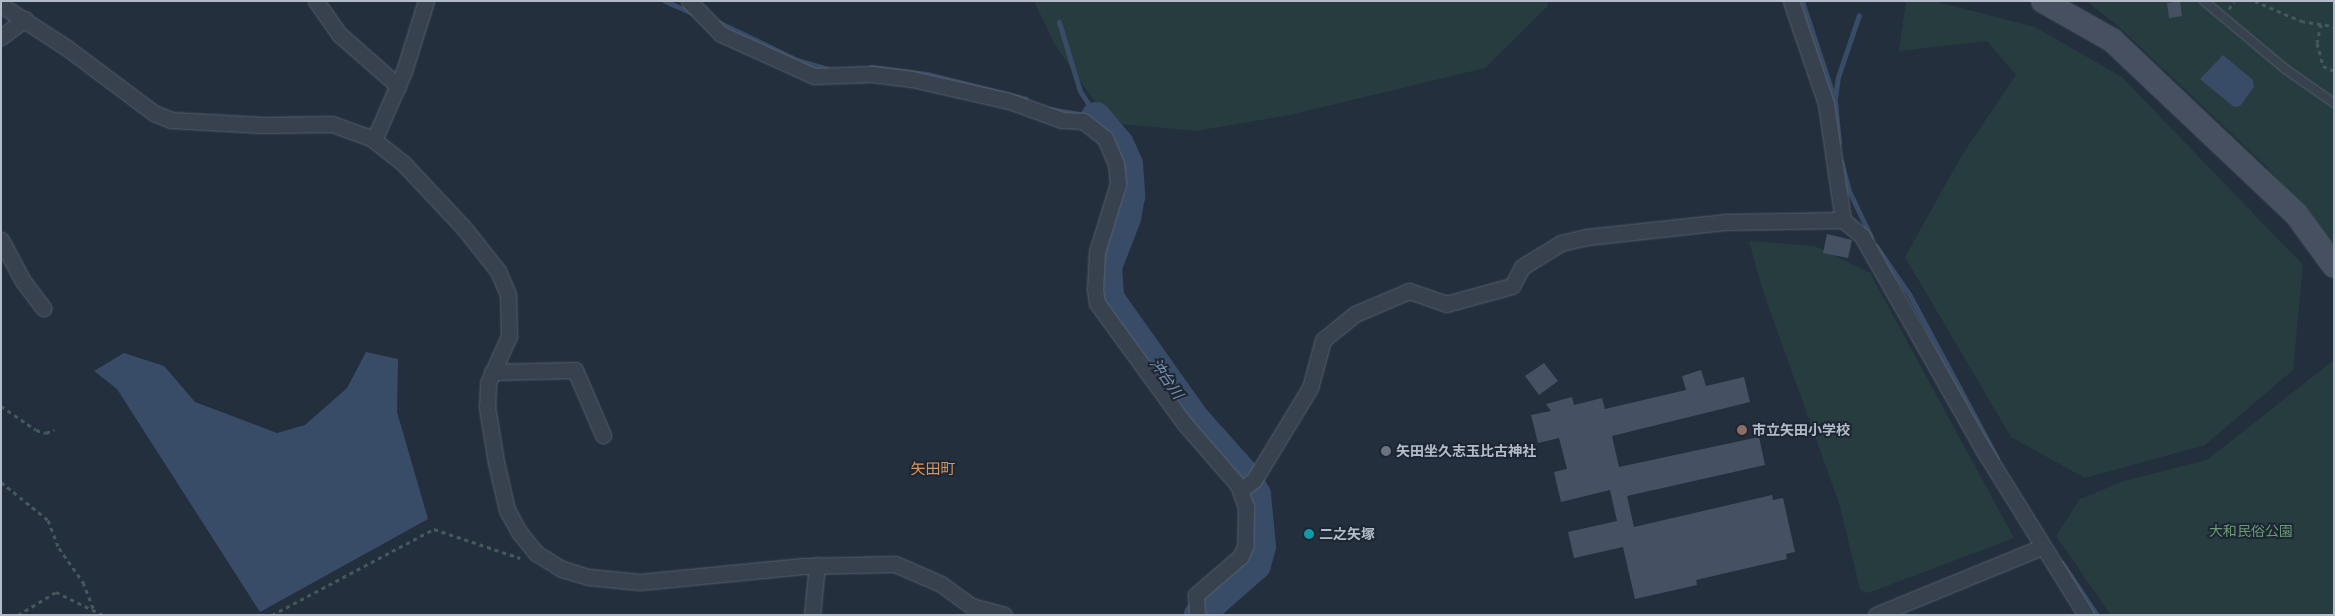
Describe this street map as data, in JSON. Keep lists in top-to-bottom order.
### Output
{
  "districts": ["矢田町"],
  "water": ["沖台川"],
  "parks": ["大和民俗公園"],
  "places": ["市立矢田小学校", "矢田坐久志玉比古神社", "二之矢塚"]
}
